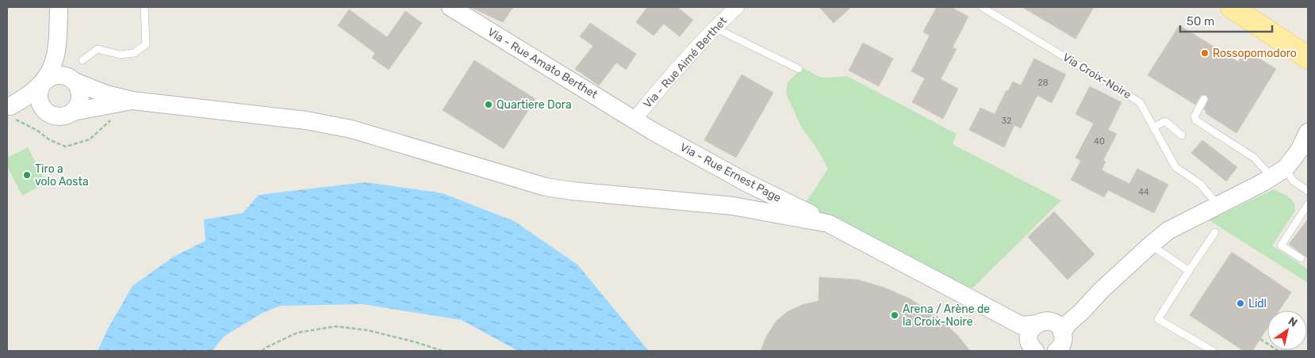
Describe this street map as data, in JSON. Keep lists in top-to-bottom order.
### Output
{
  "streets": {
    "street": ["Via - Rue Aimé Berthet", "Via - Rue Amato Berthet", "Via - Rue Ernest Page"],
    "lane": ["Via Croix-Noire"]
  },
  "crossings": [
    ["Via - Rue Aimé Berthet", "Via - Rue Amato Berthet"],
    ["Via - Rue Aimé Berthet", "Via - Rue Ernest Page"],
    ["Via - Rue Amato Berthet", "Via - Rue Ernest Page"]
  ],
  "places": [
    "Rossopomodoro",
    "Quartiere Dora",
    "Tiro a volo Aosta",
    "Lidl",
    "Arena / Arène de la Croix-Noire"
  ],
  "house_numbers": [
    "28",
    "32",
    "40",
    "44"
  ],
  "scale_bar": "50 m",
  "north": "top right"
}
